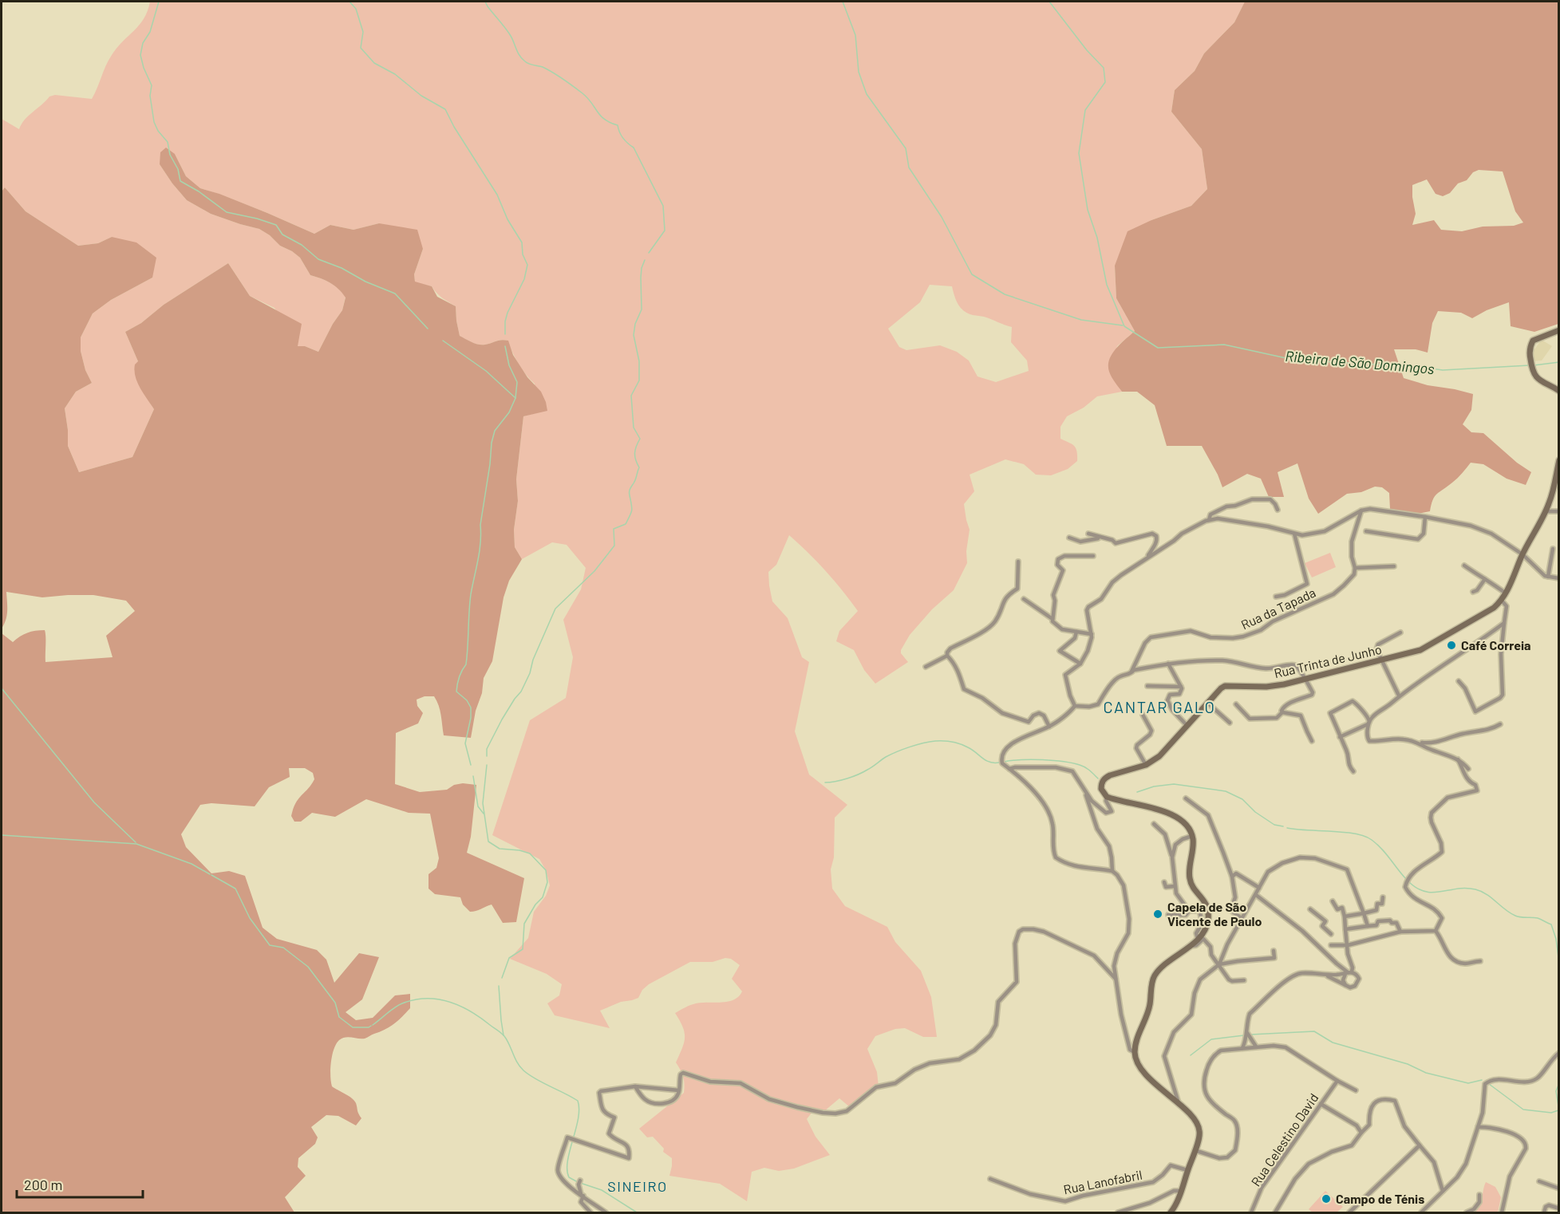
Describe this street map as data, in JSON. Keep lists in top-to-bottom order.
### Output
{
  "streets": {
    "street": [
      "Rua da Tapada",
      "Rua Trinta de Junho",
      "Rua Celestino David",
      "Rua Lanofabril"
    ]
  },
  "districts": ["CANTAR GALO", "SINEIRO"],
  "water": ["Ribeira de São Domingos"],
  "places": ["Café Correia", "Capela de São Vicente de Paulo", "Campo de Ténis"],
  "scale_bar": "200 m"
}
